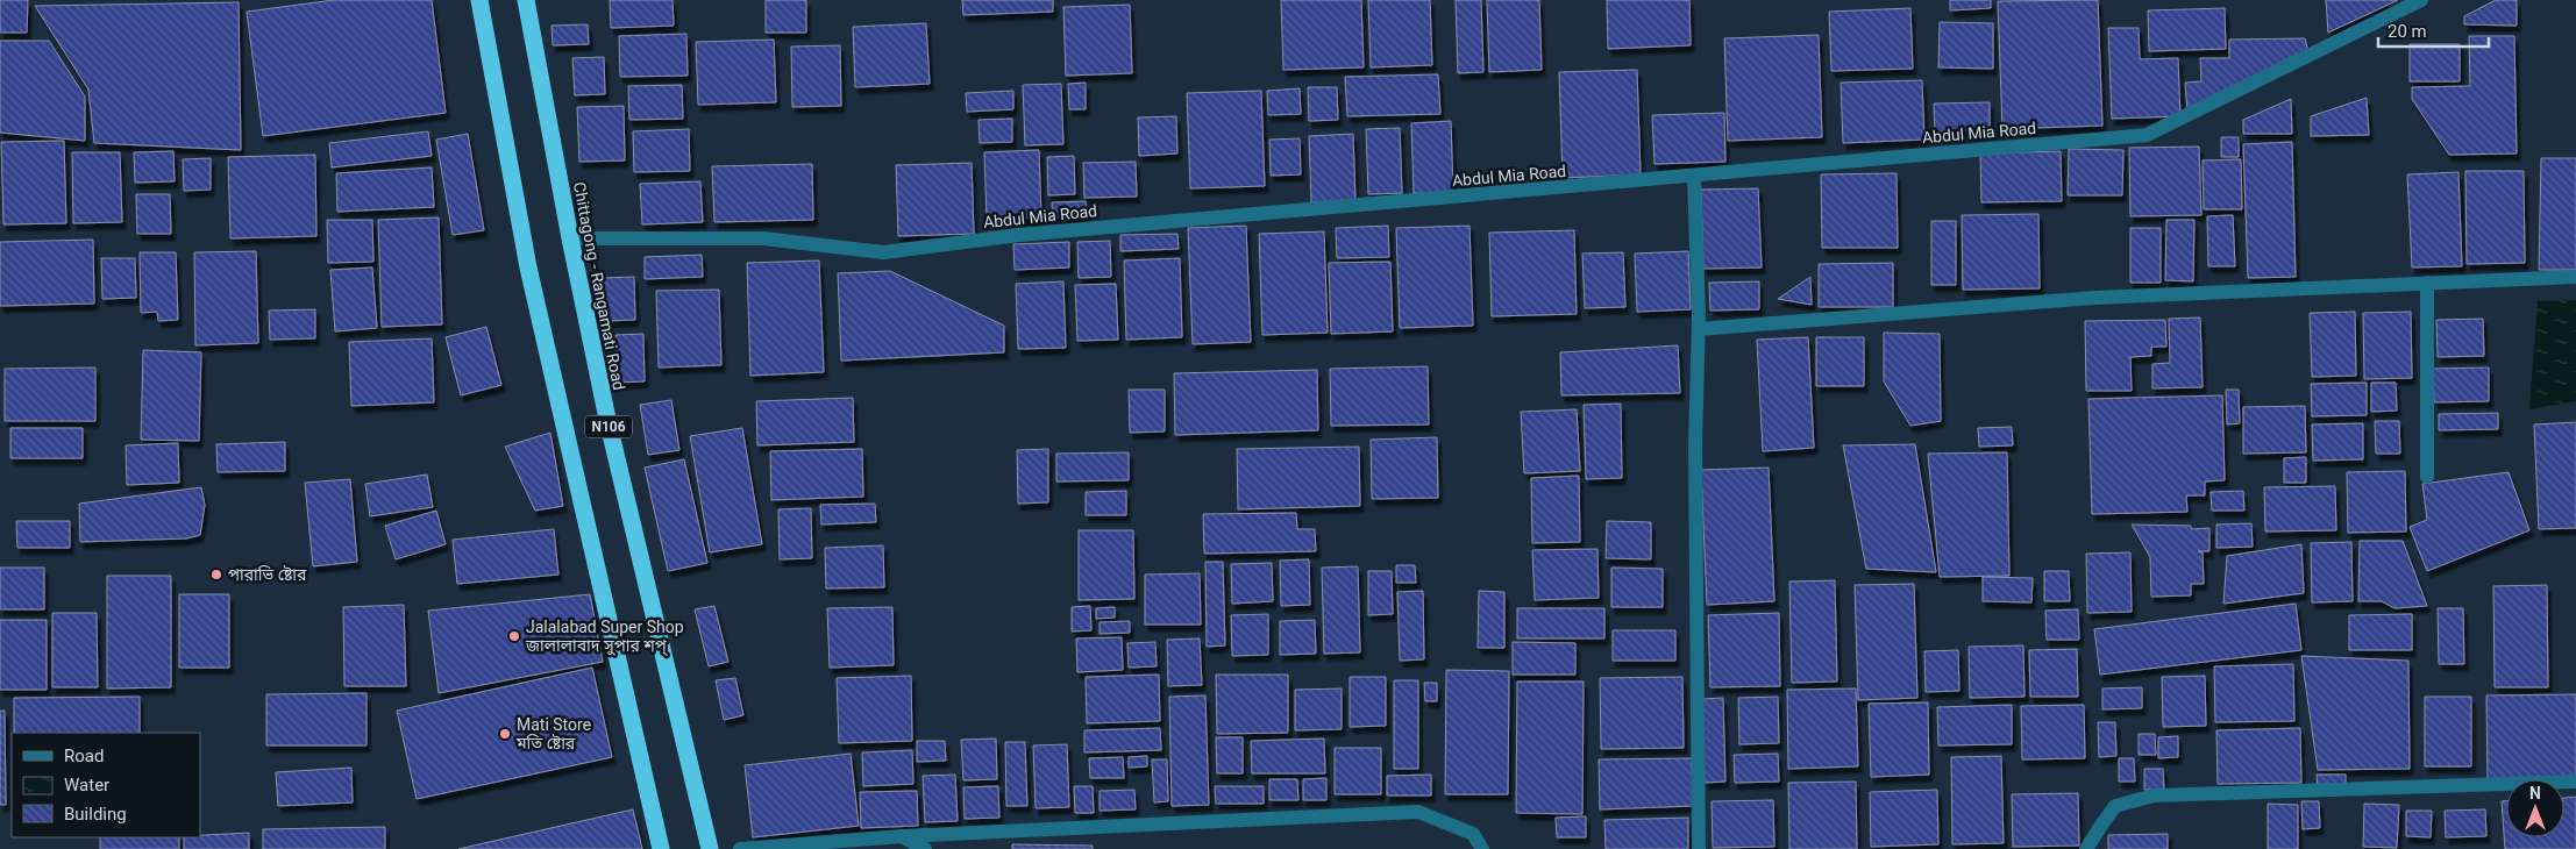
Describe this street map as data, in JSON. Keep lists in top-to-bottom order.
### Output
{
  "streets": {
    "highway": ["Chittagong - Rangamati Road", "N106"],
    "street": ["Abdul Mia Road"]
  },
  "crossings": [
    ["Abdul Mia Road", "Chittagong - Rangamati Road"]
  ],
  "places": ["পারাভি ষ্টোর", "Jalalabad Super Shop জালালাবাদ সুপার শপ্", "Mati Store মতি ষ্টোর"],
  "legend": ["Road", "Water", "Building"],
  "scale_bar": "20 m",
  "north": "top"
}
